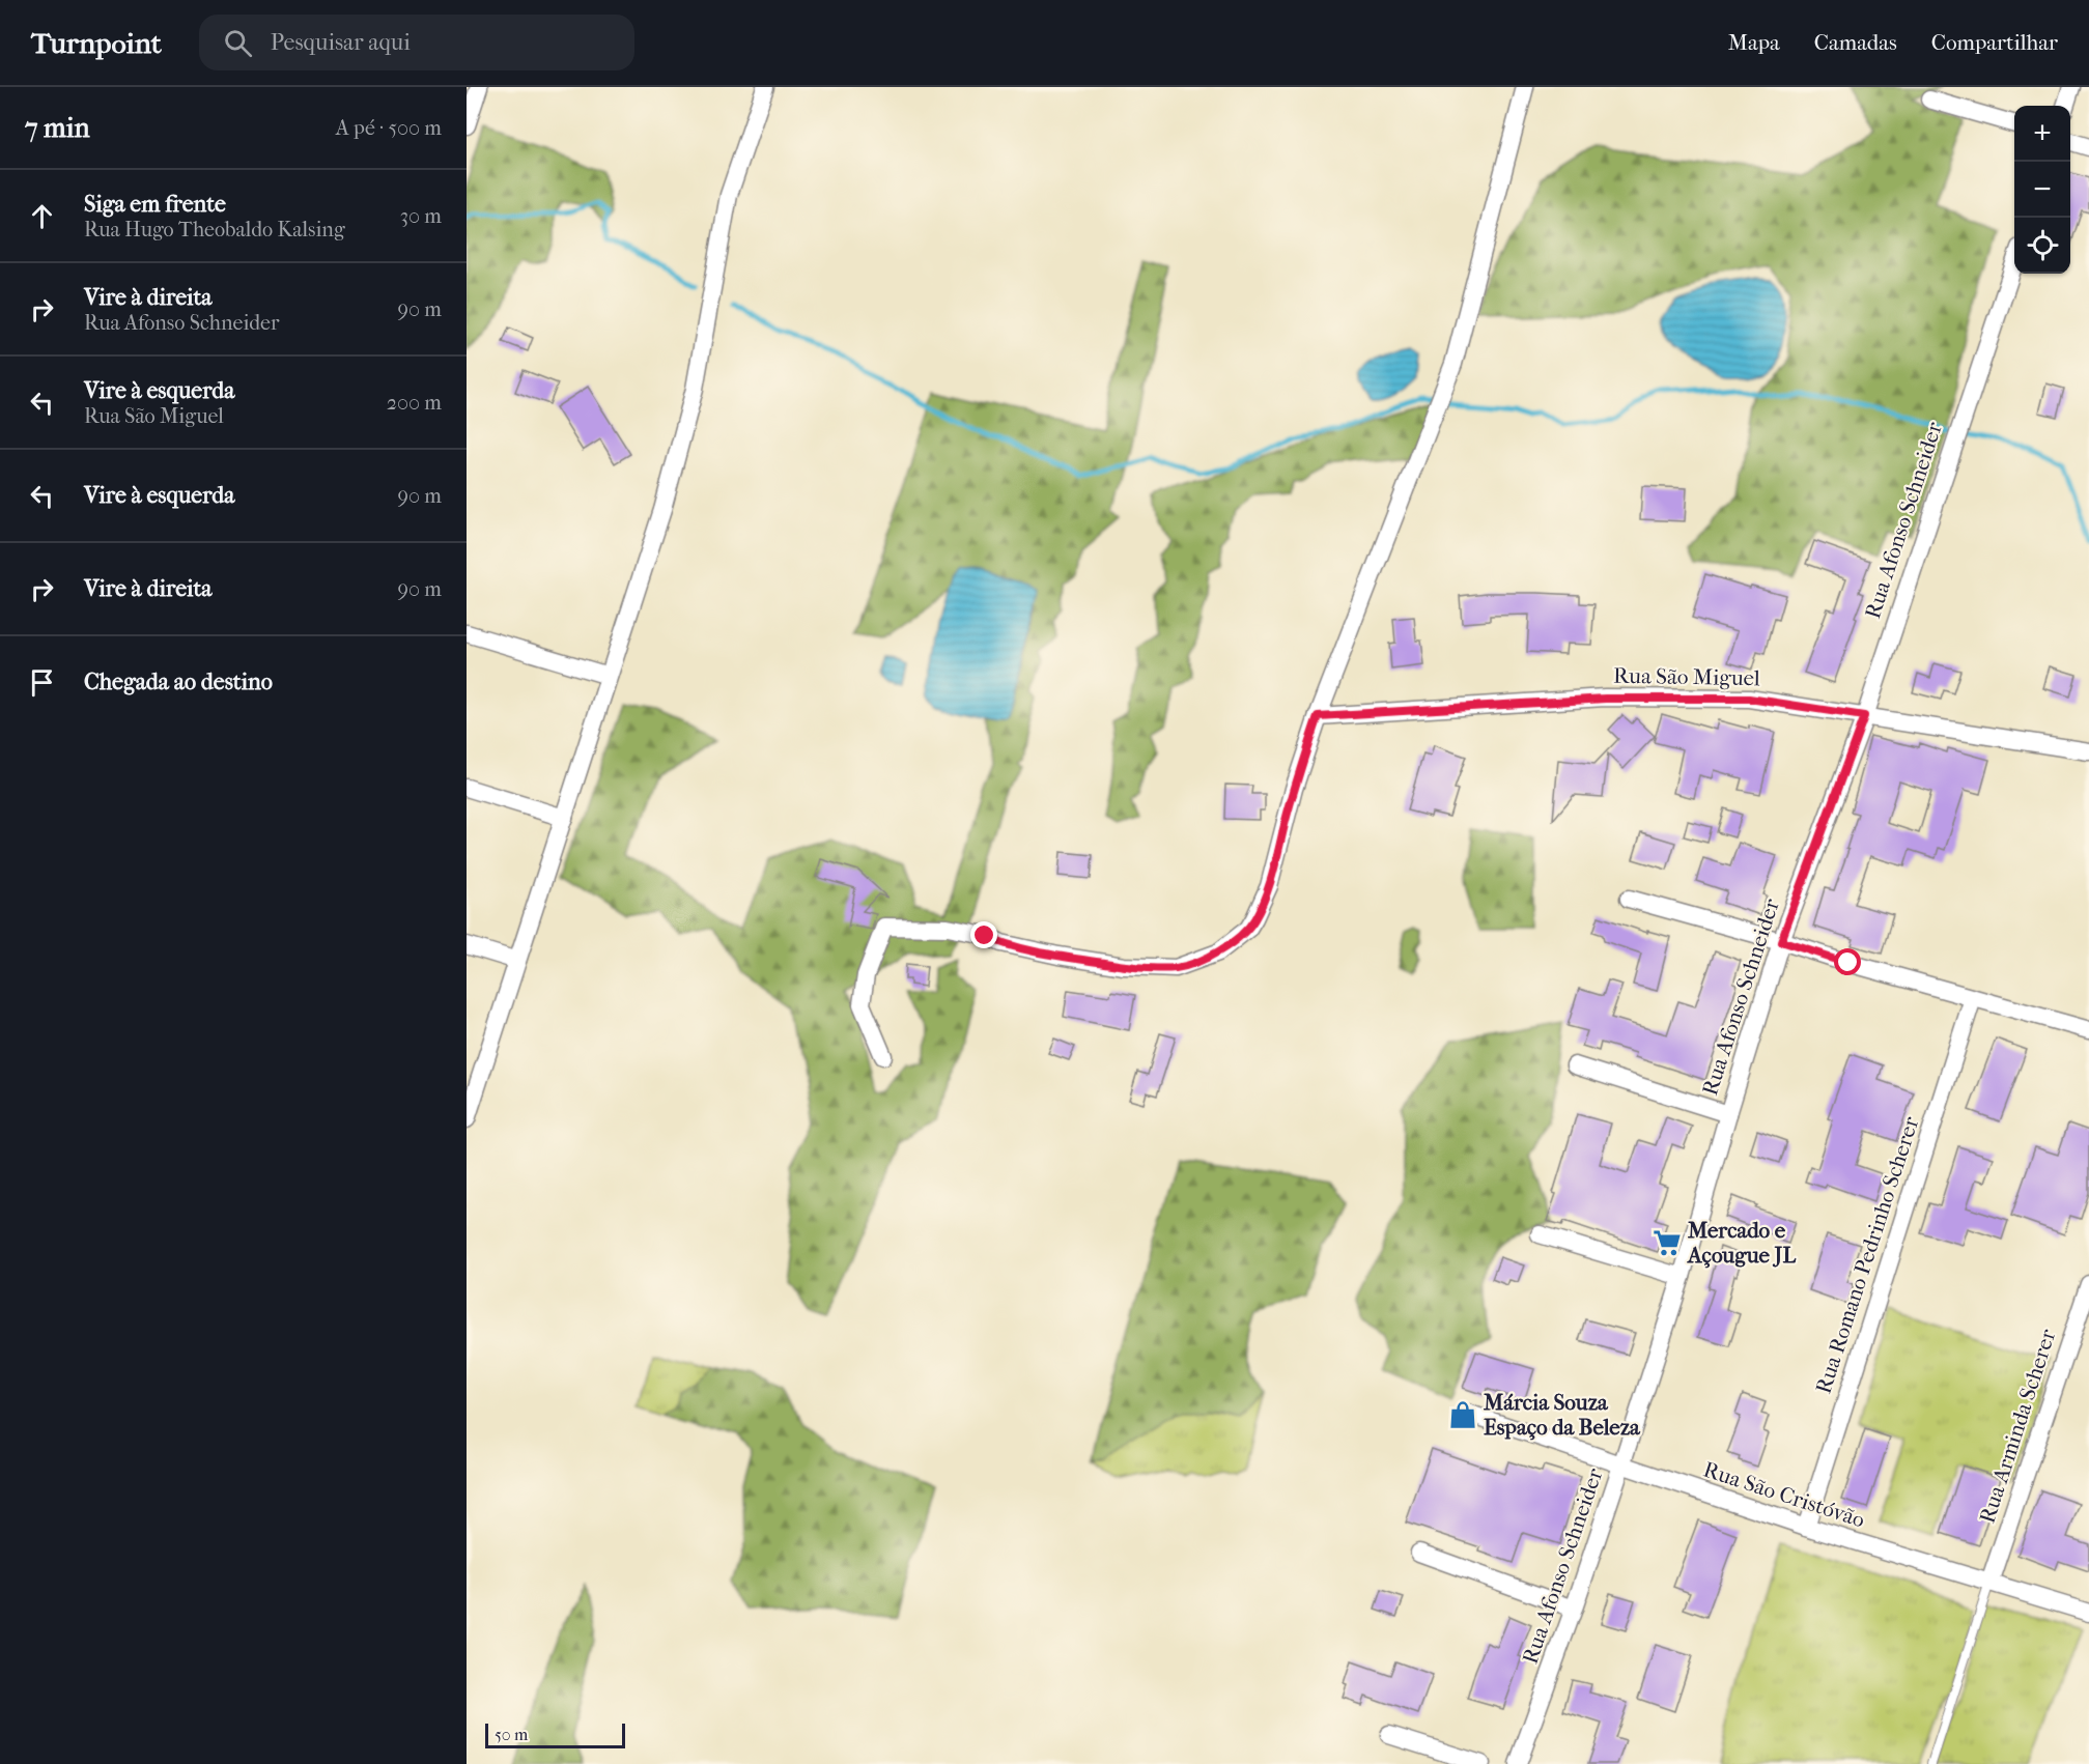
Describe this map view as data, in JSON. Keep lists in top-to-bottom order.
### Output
{
  "streets": {
    "street": [
      "Rua Afonso Schneider",
      "Rua São Miguel",
      "Rua Romano Pedrinho Scherer",
      "Rua Arminda Scherer",
      "Rua São Cristóvão"
    ]
  },
  "crossings": [
    ["Rua Afonso Schneider", "Rua São Miguel"],
    ["Rua Afonso Schneider", "Rua São Cristóvão"],
    ["Rua Romano Pedrinho Scherer", "Rua São Cristóvão"],
    ["Rua Arminda Scherer", "Rua São Cristóvão"]
  ],
  "places": {
    "supermarket": ["Mercado e Açougue JL"],
    "shop": ["Márcia Souza Espaço da Beleza"]
  },
  "scale_bar": "50 m",
  "page": {
    "header": "Turnpoint",
    "search": "Pesquisar aqui",
    "nav": ["Mapa", "Camadas", "Compartilhar"],
    "heading": ["7 min", "A pé · 500 m"],
    "map_buttons": ["+", "−"],
    "list": [
      ["Siga em frente", "Rua Hugo Theobaldo Kalsing", "30 m"],
      ["Vire à direita", "Rua Afonso Schneider", "90 m"],
      ["Vire à esquerda", "Rua São Miguel", "200 m"],
      ["Vire à esquerda", "90 m"],
      ["Vire à direita", "90 m"],
      "Chegada ao destino"
    ],
    "scale": "50 m"
  }
}
